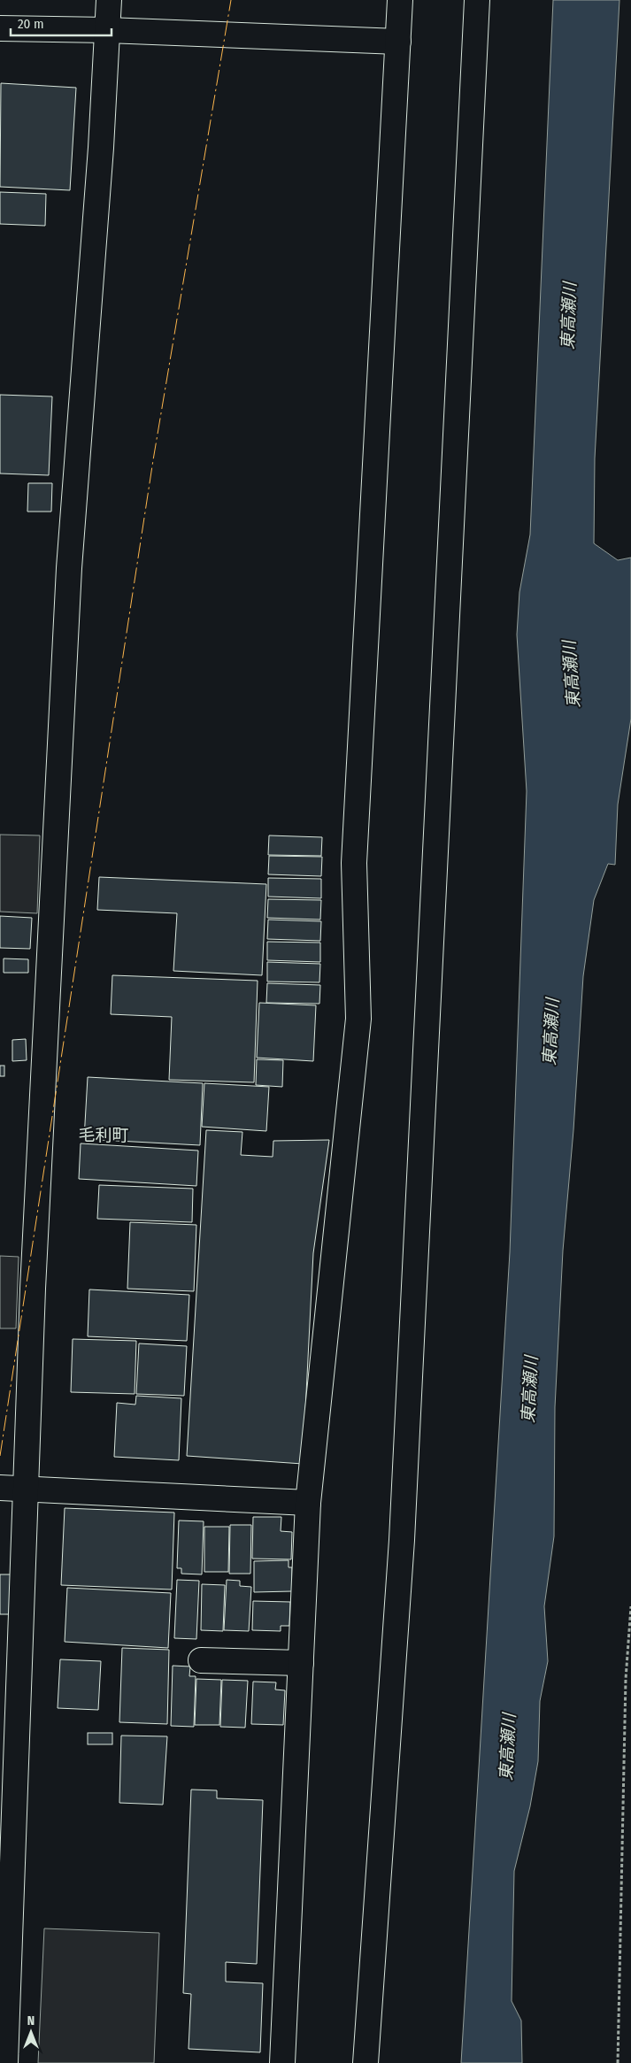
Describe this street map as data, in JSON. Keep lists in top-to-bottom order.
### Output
{
  "districts": ["毛利町"],
  "water": ["東高瀬川"],
  "scale_bar": "20 m",
  "north": "top"
}
